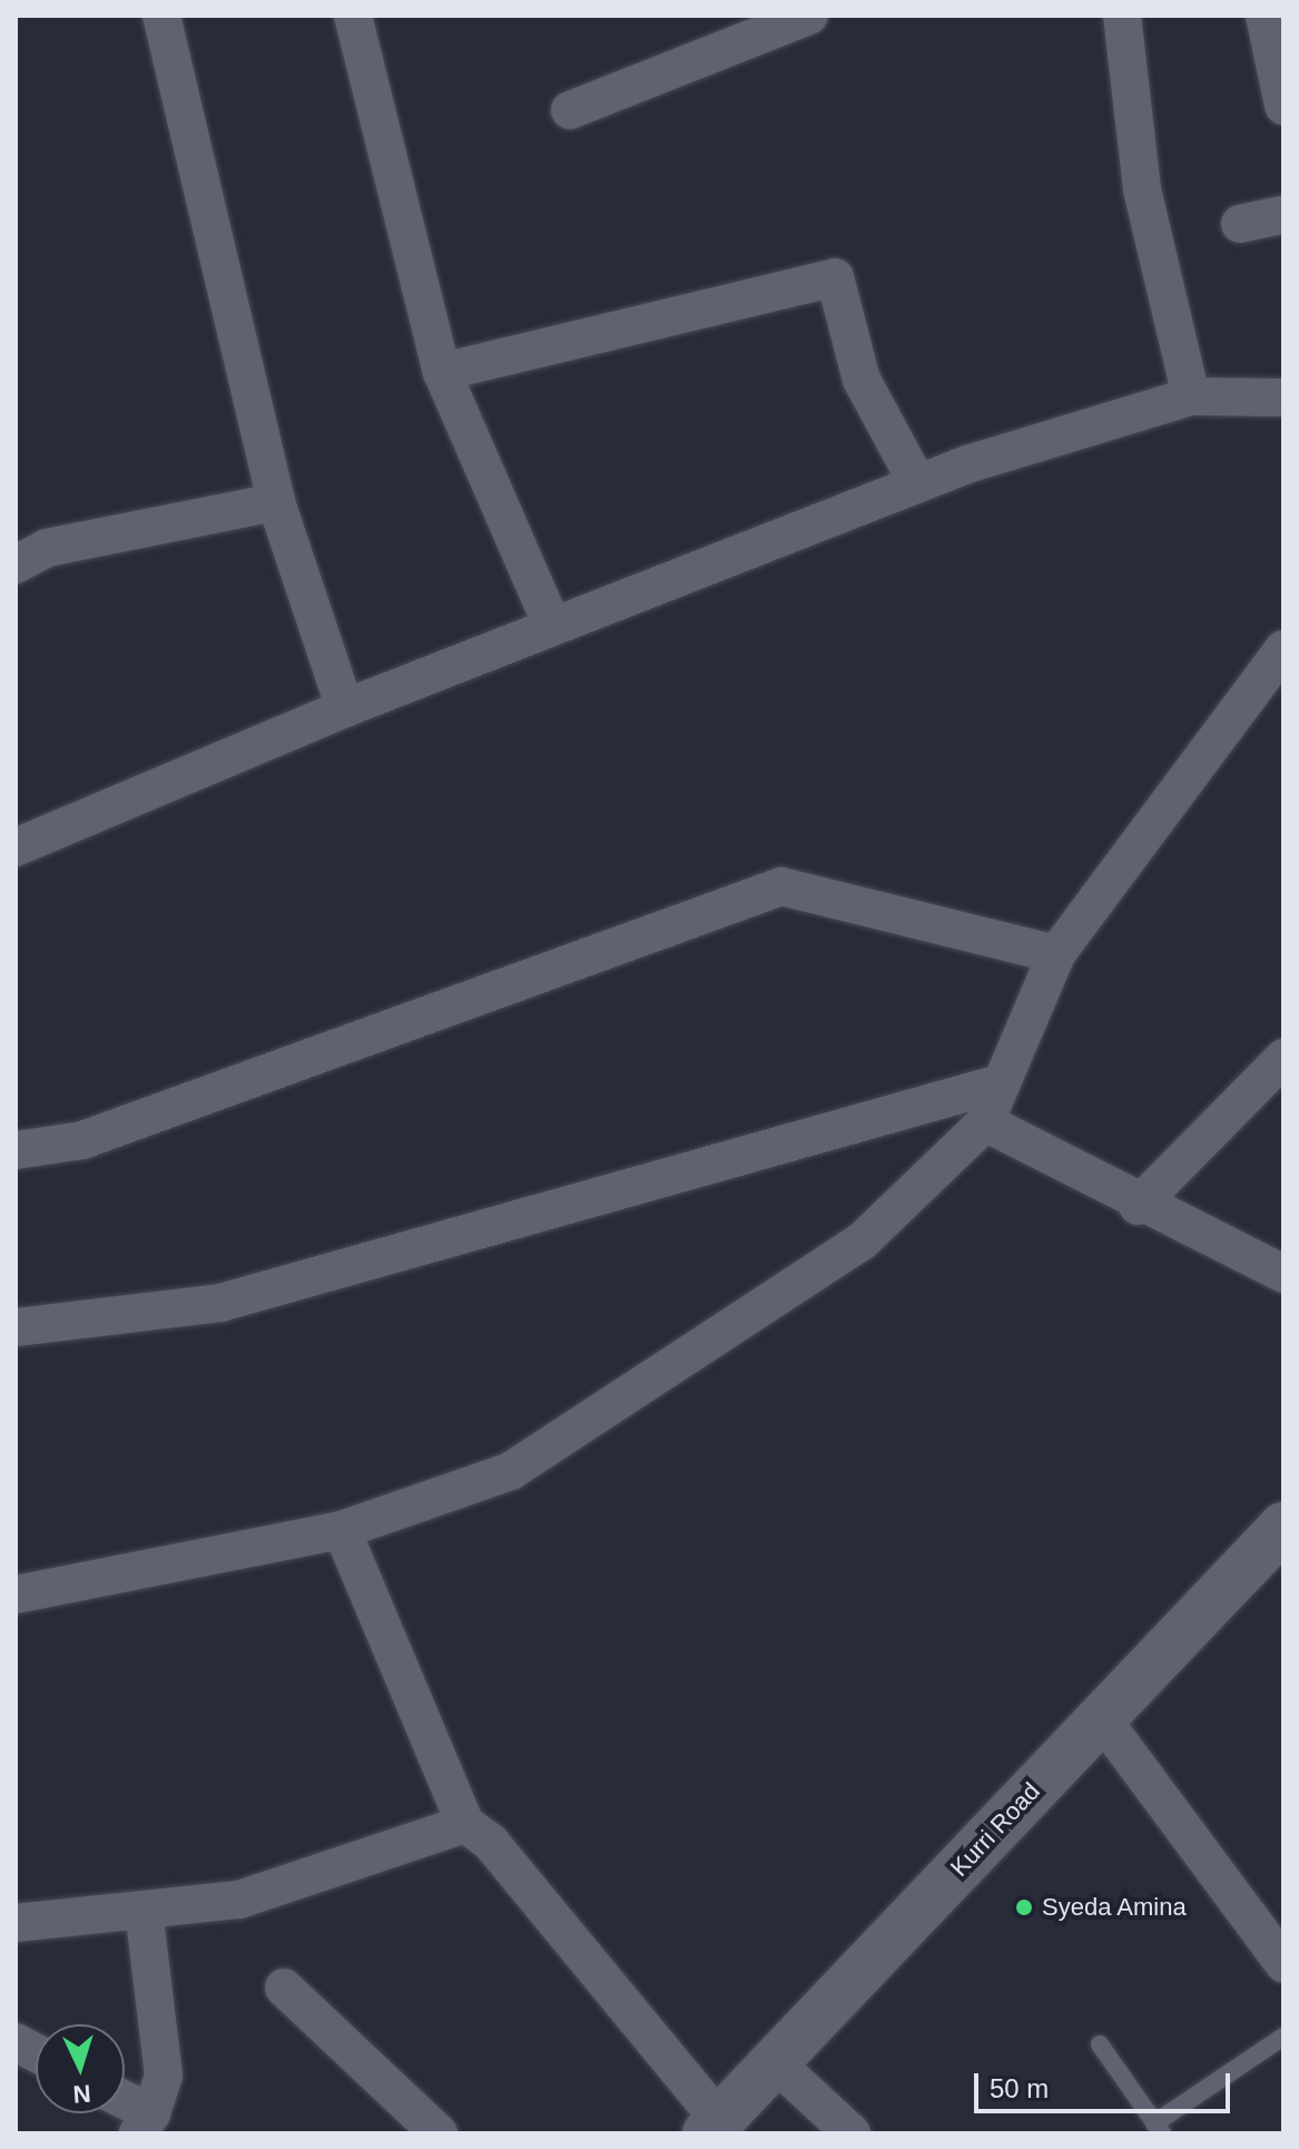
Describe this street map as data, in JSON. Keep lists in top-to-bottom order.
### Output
{
  "streets": {
    "main road": ["Kurri Road"]
  },
  "places": ["Syeda Amina"],
  "scale_bar": "50 m",
  "north": "bottom"
}
